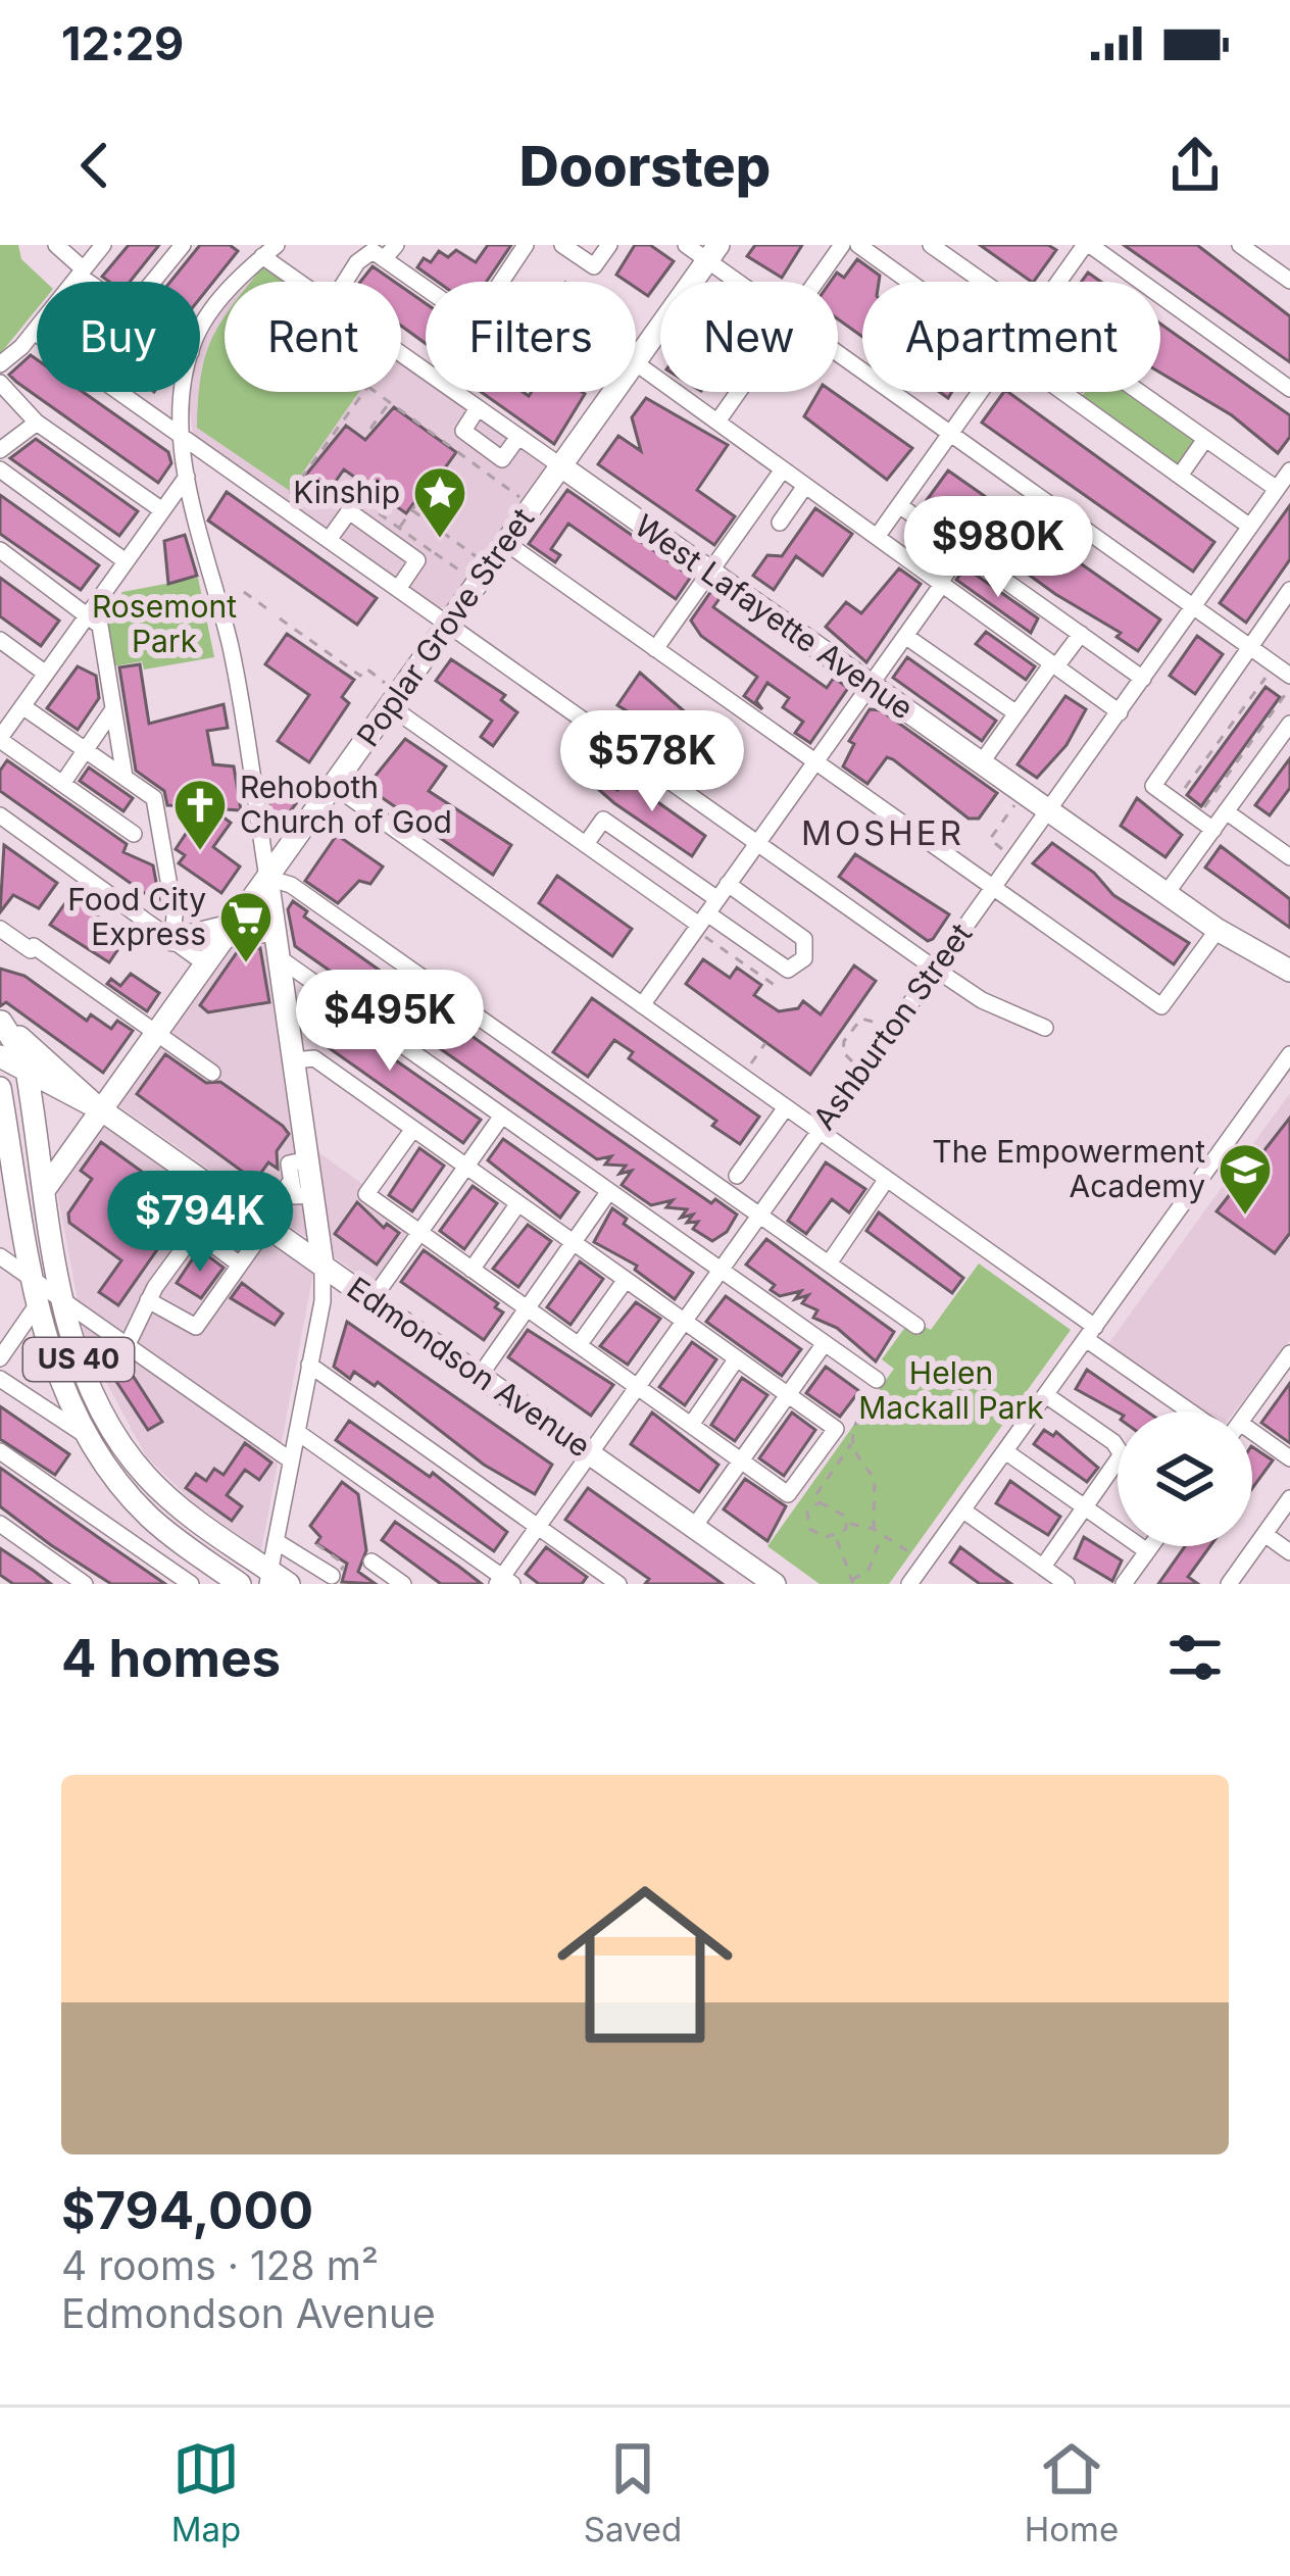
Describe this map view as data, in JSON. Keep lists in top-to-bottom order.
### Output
{
  "streets": {
    "main road": [
      "West Lafayette Avenue",
      "Poplar Grove Street",
      "US 40",
      "Edmondson Avenue"
    ],
    "street": ["Ashburton Street"]
  },
  "crossings": [
    ["West Lafayette Avenue", "Poplar Grove Street"],
    ["West Lafayette Avenue", "Ashburton Street"],
    ["Poplar Grove Street", "US 40"],
    ["Poplar Grove Street", "Edmondson Avenue"],
    ["Ashburton Street", "Edmondson Avenue"],
    ["US 40", "Edmondson Avenue"]
  ],
  "districts": ["MOSHER"],
  "parks": ["Rosemont Park", "Helen Mackall Park"],
  "places": {
    "place": ["Kinship"],
    "church": ["Rehoboth Church of God"],
    "supermarket": ["Food City Express"],
    "school or university": ["The Empowerment Academy"]
  },
  "page": {
    "status": "12:29",
    "header": "Doorstep",
    "chip": [
      "Buy",
      "Rent",
      "Filters",
      "New",
      "Apartment"
    ],
    "price": [
      "$980K",
      "$578K",
      "$495K",
      "$794K"
    ],
    "heading": "4 homes",
    "list": [
      {
        "name": "$794,000",
        "note": "4 rooms · 128 m² · Edmondson Avenue"
      }
    ],
    "tabs": ["Map", "Saved", "Home"]
  }
}
